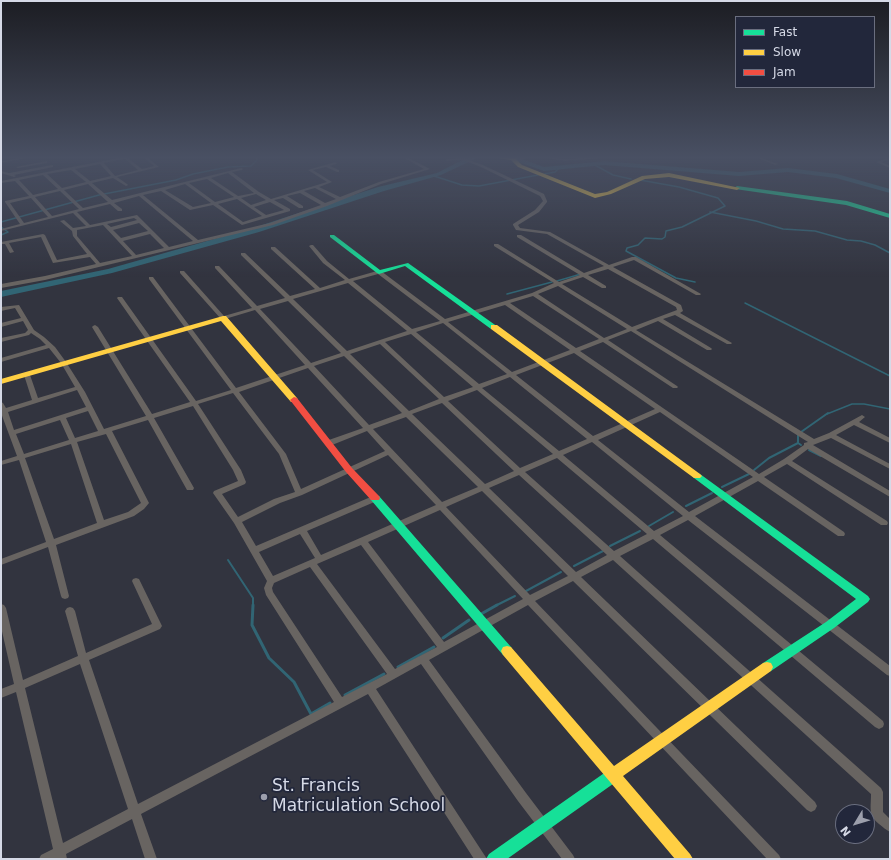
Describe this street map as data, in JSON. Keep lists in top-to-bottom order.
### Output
{
  "places": ["St. Francis Matriculation School"],
  "legend": ["Fast", "Slow", "Jam"],
  "north": "bottom left"
}
